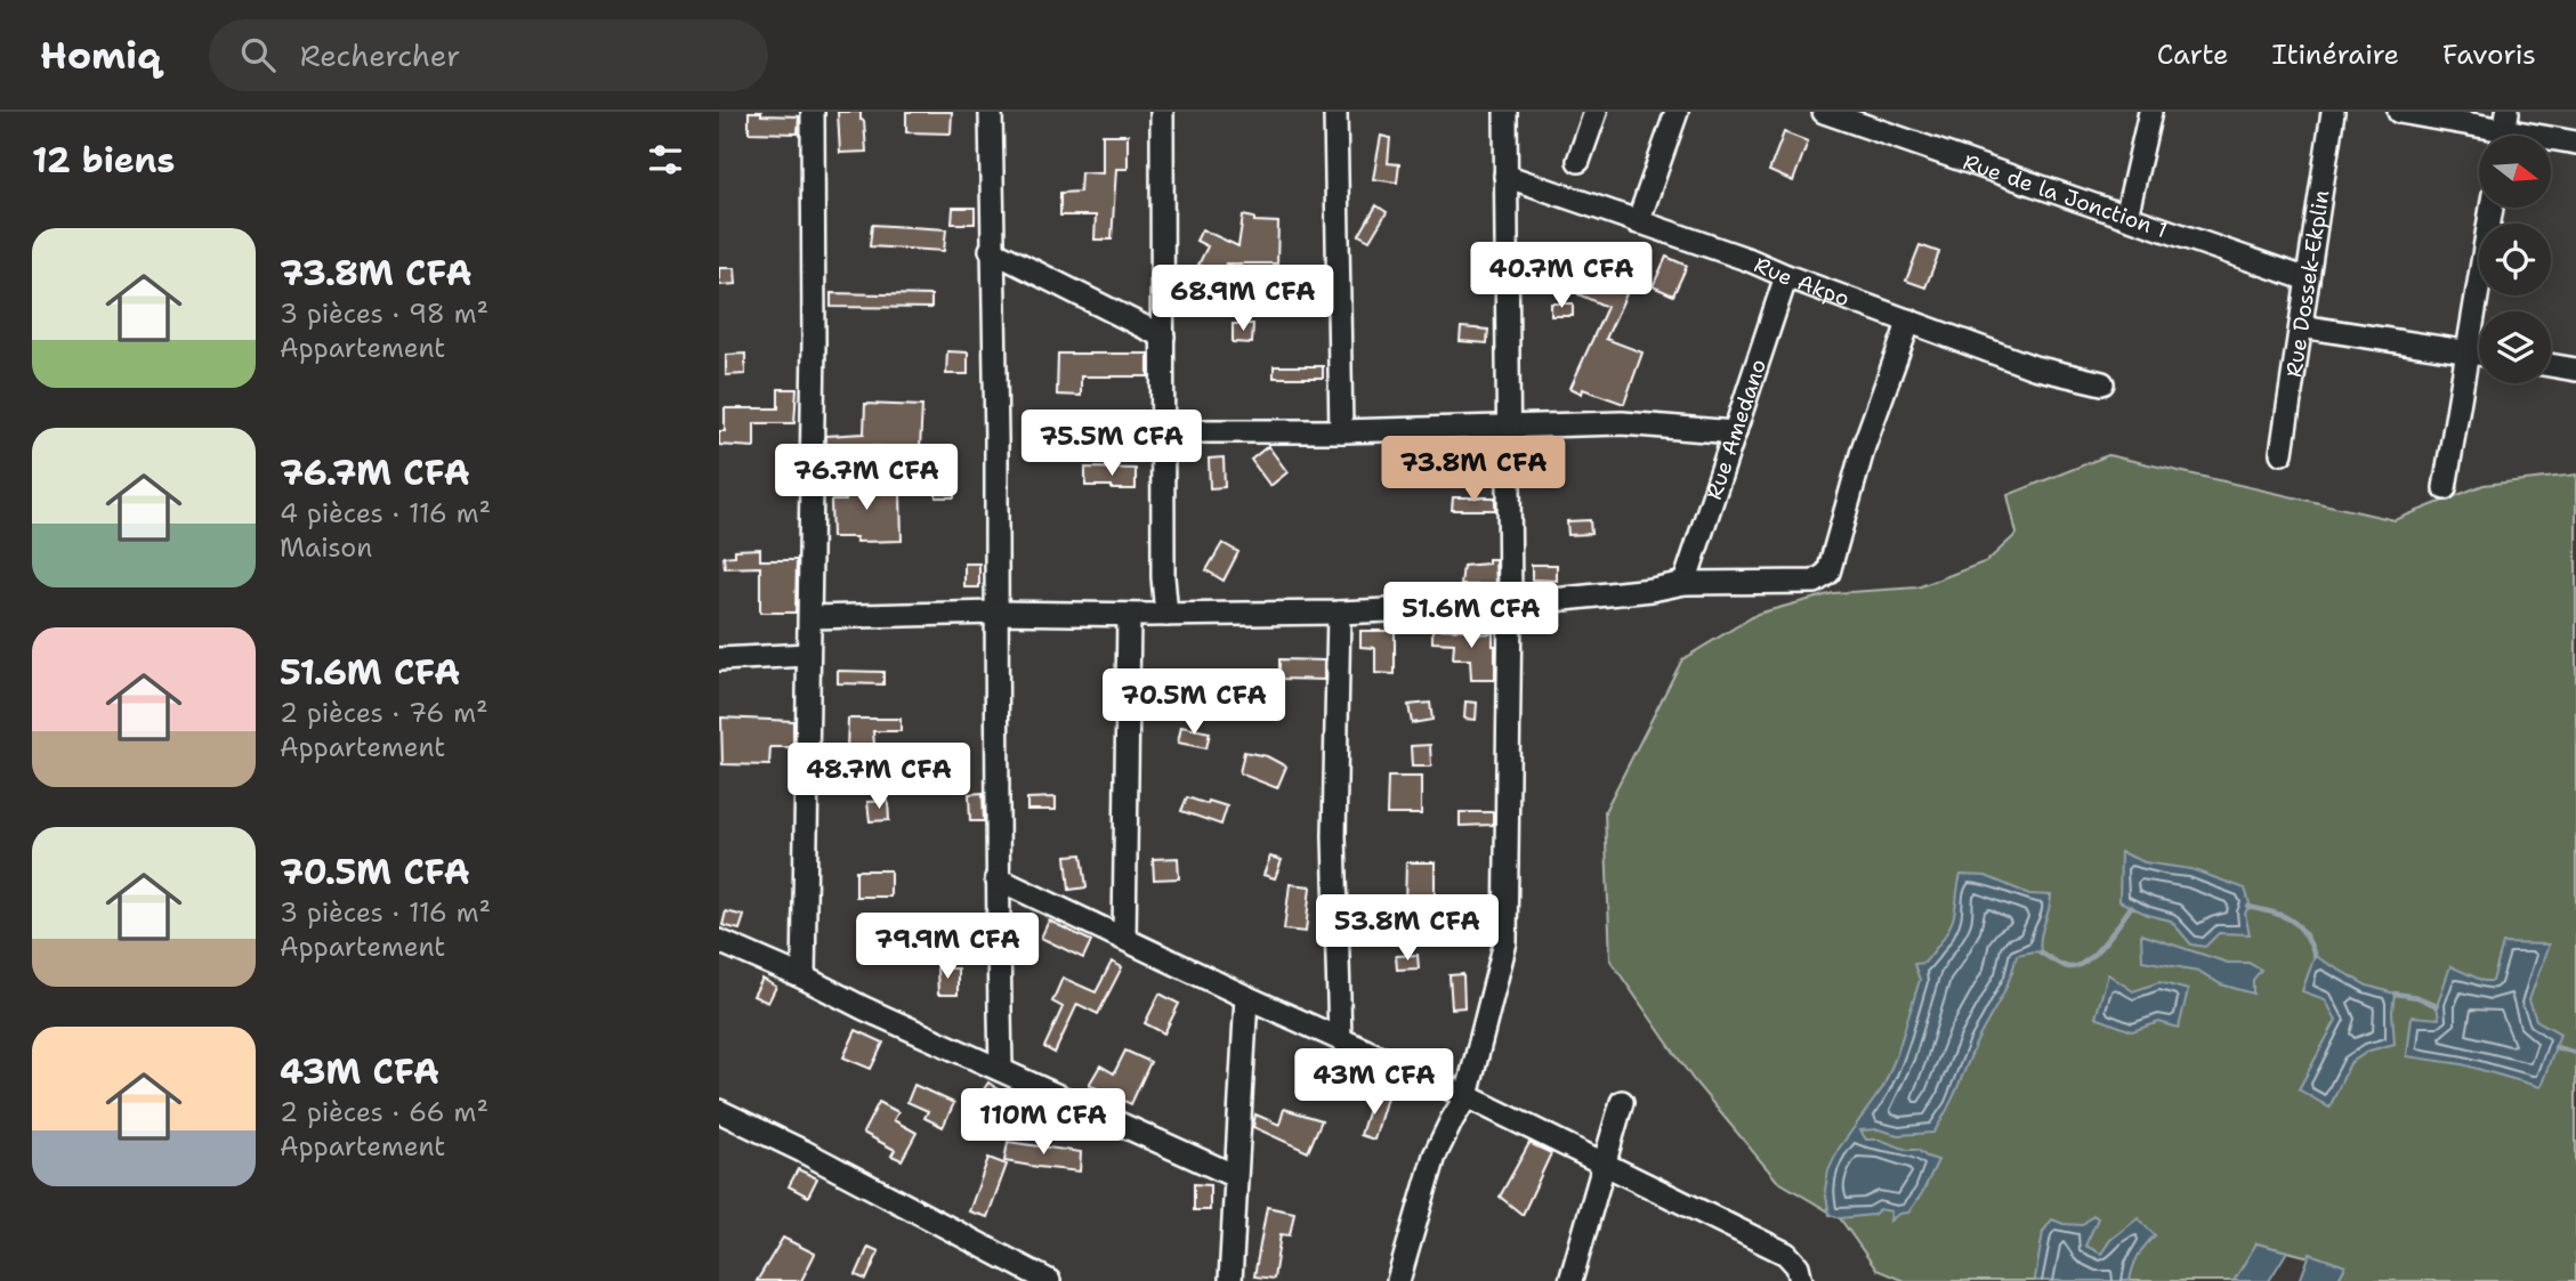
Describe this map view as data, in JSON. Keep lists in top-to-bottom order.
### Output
{
  "streets": {
    "street": [
      "Rue de la Jonction 1",
      "Rue Akpo",
      "Rue Dossek-Ekplin",
      "Rue Amedano"
    ]
  },
  "crossings": [
    ["Rue de la Jonction 1", "Rue Dossek-Ekplin"],
    ["Rue Akpo", "Rue Amedano"]
  ],
  "north": "right",
  "page": {
    "header": "Homiq",
    "search": "Rechercher",
    "nav": ["Carte", "Itinéraire", "Favoris"],
    "heading": "12 biens",
    "list": [
      {
        "name": "73.8M CFA",
        "note": "3 pièces · 98 m² · Appartement"
      },
      {
        "name": "76.7M CFA",
        "note": "4 pièces · 116 m² · Maison"
      },
      {
        "name": "51.6M CFA",
        "note": "2 pièces · 76 m² · Appartement"
      },
      {
        "name": "70.5M CFA",
        "note": "3 pièces · 116 m² · Appartement"
      },
      {
        "name": "43M CFA",
        "note": "2 pièces · 66 m² · Appartement"
      }
    ],
    "price": [
      "40.7M CFA",
      "68.9M CFA",
      "75.5M CFA",
      "73.8M CFA",
      "76.7M CFA",
      "51.6M CFA",
      "70.5M CFA",
      "48.7M CFA",
      "53.8M CFA",
      "79.9M CFA",
      "43M CFA",
      "110M CFA"
    ]
  }
}
